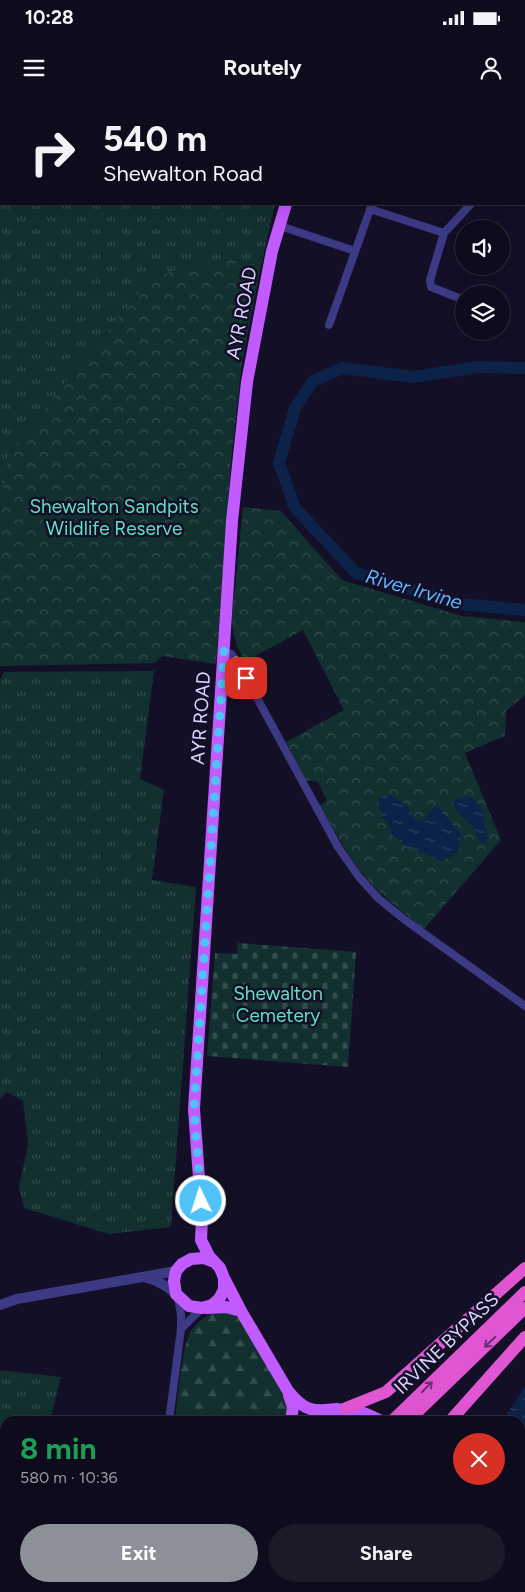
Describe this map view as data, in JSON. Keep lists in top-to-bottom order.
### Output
{
  "streets": {
    "highway": ["IRVINE BYPASS"],
    "main road": ["AYR ROAD"]
  },
  "water": ["River Irvine"],
  "parks": ["Shewalton Sandpits Wildlife Reserve", "Shewalton Cemetery"],
  "page": {
    "status": "10:28",
    "header": "Routely",
    "turn": ["540 m", "Shewalton Road"],
    "heading": ["8 min", "580 m · 10:36"],
    "buttons": ["Exit", "Share"]
  }
}
